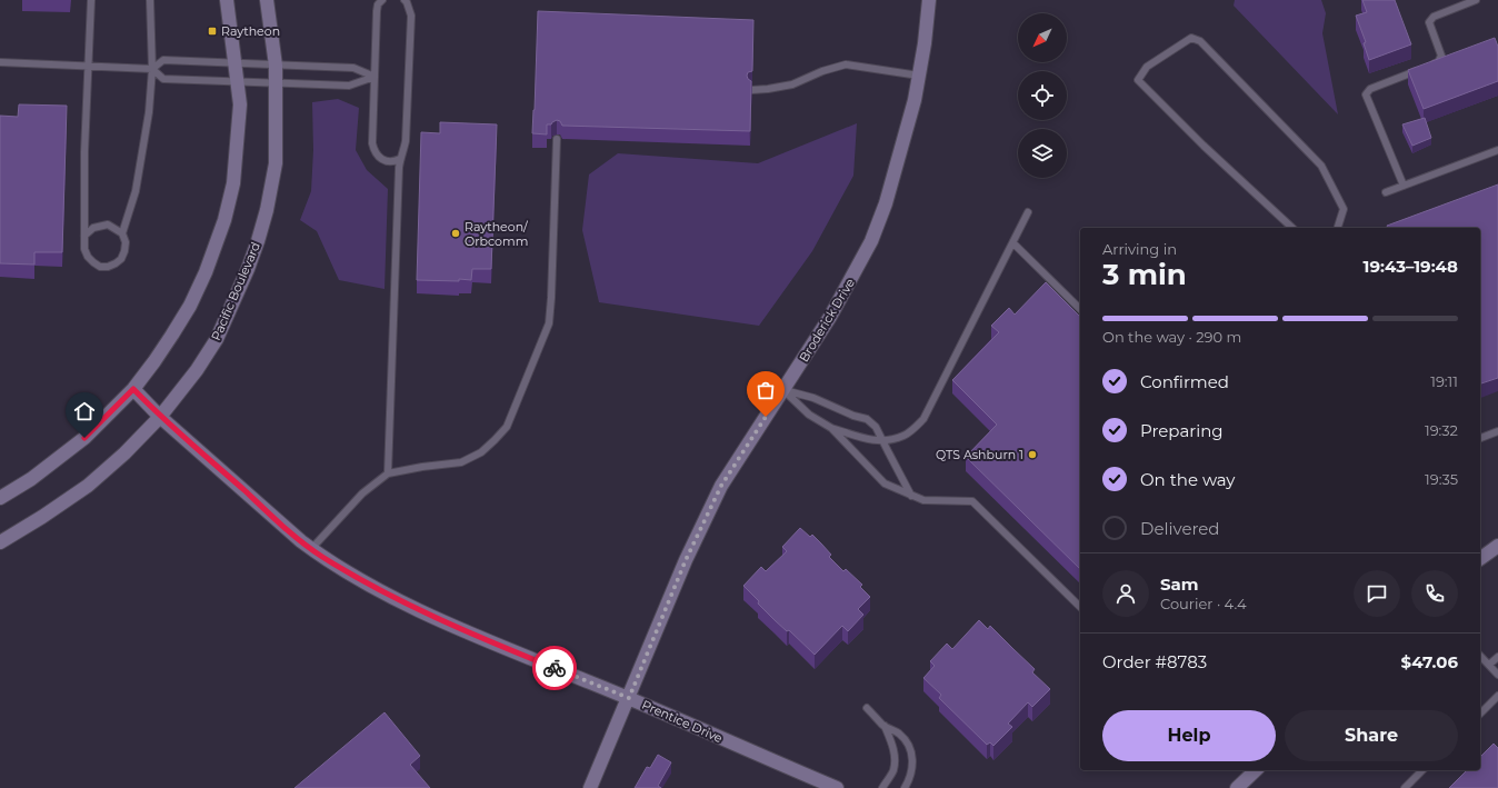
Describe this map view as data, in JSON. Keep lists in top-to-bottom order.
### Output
{
  "streets": {
    "street": ["Pacific Boulevard", "Broderick Drive", "Prentice Drive"]
  },
  "crossings": [
    ["Pacific Boulevard", "Prentice Drive"],
    ["Broderick Drive", "Prentice Drive"]
  ],
  "places": {
    "transit": ["Raytheon"],
    "other": ["Raytheon/ Orbcomm", "QTS Ashburn 1"]
  },
  "north": "bottom left",
  "page": {
    "heading": ["3 min", "Arriving in", "19:43–19:48"],
    "panel": [
      "Sam",
      "Courier · 4.4",
      "Order #8783",
      "$47.06"
    ],
    "bar": "On the way · 290 m",
    "list": [
      ["Confirmed", "19:11"],
      ["Preparing", "19:32"],
      ["On the way", "19:35"],
      "Delivered"
    ],
    "buttons": ["Help", "Share"]
  }
}
